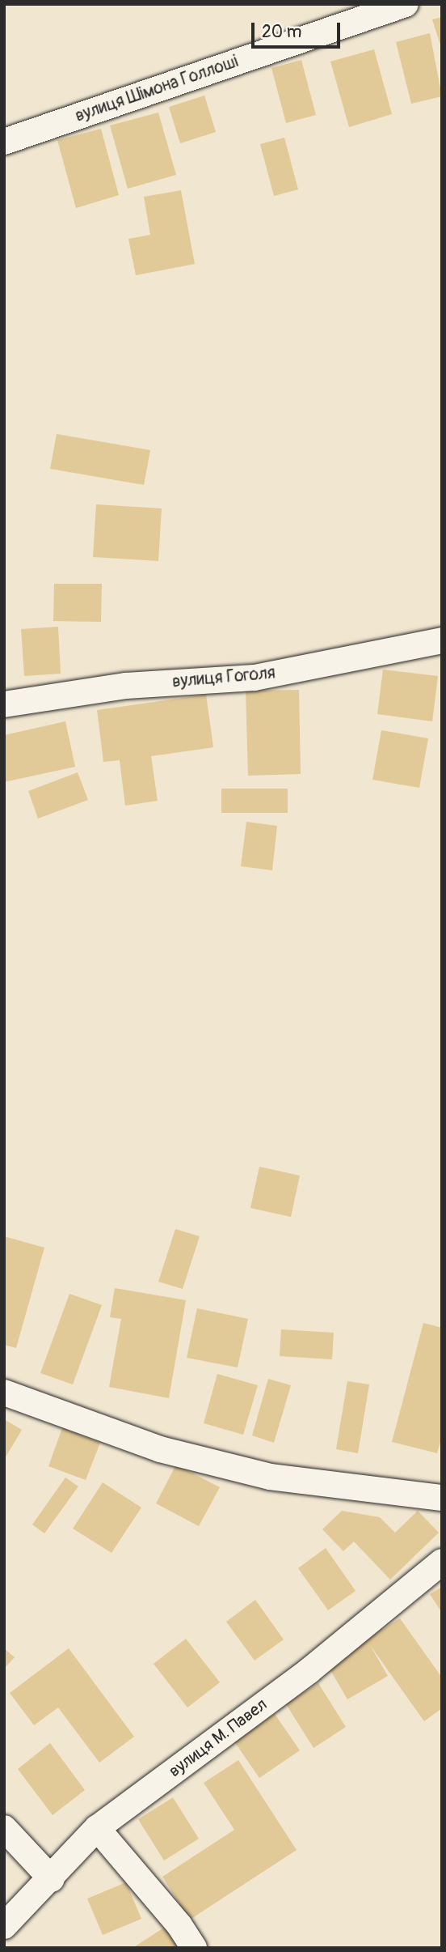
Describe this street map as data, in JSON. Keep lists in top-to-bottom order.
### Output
{
  "streets": {
    "street": ["вулиця Шімона Голлоші", "вулиця Гоголя", "вулиця М. Павел"]
  },
  "scale_bar": "20 m"
}
